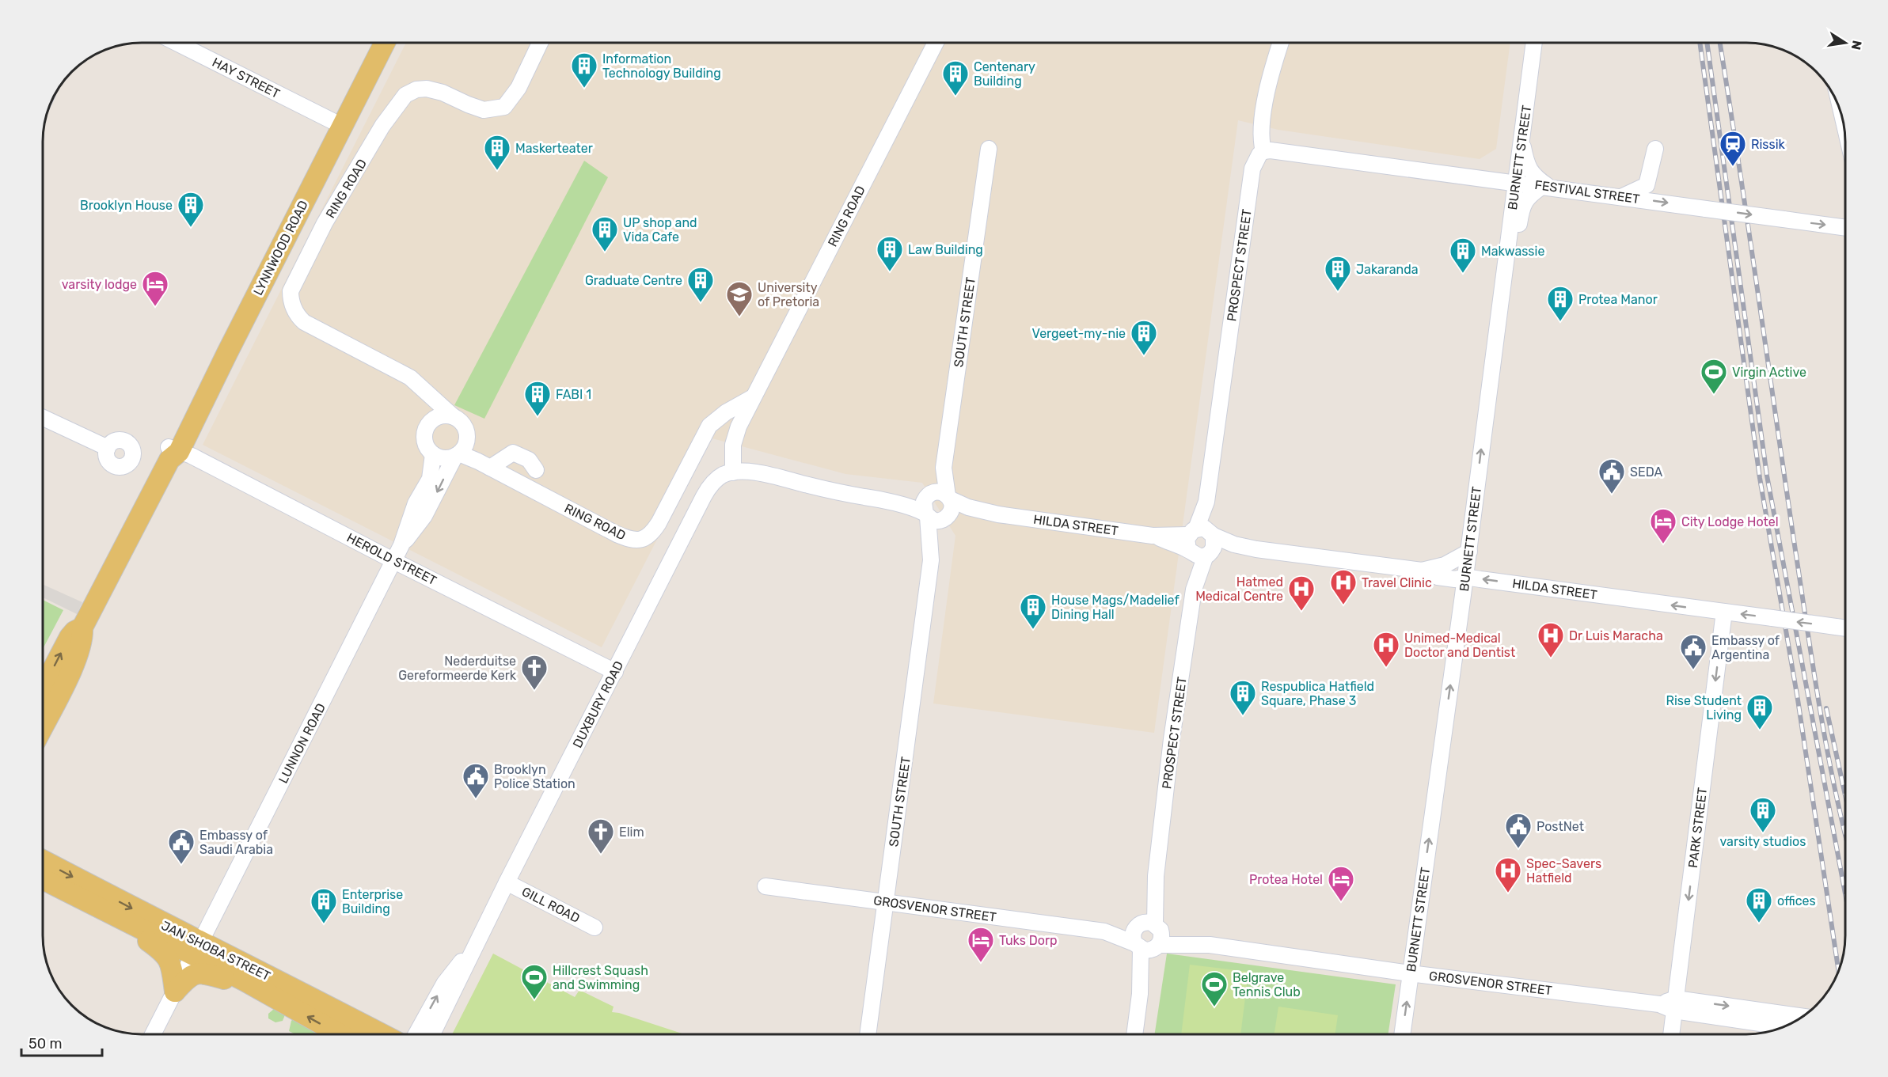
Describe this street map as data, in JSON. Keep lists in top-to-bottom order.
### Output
{
  "streets": {
    "main road": ["LYNNWOOD ROAD", "JAN SHOBA STREET"],
    "street": [
      "HAY STREET",
      "BURNETT STREET",
      "RING ROAD",
      "FESTIVAL STREET",
      "PROSPECT STREET",
      "SOUTH STREET",
      "HILDA STREET",
      "HEROLD STREET",
      "DUXBURY ROAD",
      "LUNNON ROAD",
      "PARK STREET",
      "GILL ROAD",
      "GROSVENOR STREET"
    ]
  },
  "crossings": [
    ["HAY STREET", "LYNNWOOD ROAD"],
    ["BURNETT STREET", "FESTIVAL STREET"],
    ["BURNETT STREET", "HILDA STREET"],
    ["BURNETT STREET", "GROSVENOR STREET"],
    ["RING ROAD", "DUXBURY ROAD"],
    ["RING ROAD", "LUNNON ROAD"],
    ["FESTIVAL STREET", "PROSPECT STREET"],
    ["LYNNWOOD ROAD", "HEROLD STREET"],
    ["PROSPECT STREET", "HILDA STREET"],
    ["PROSPECT STREET", "GROSVENOR STREET"],
    ["SOUTH STREET", "HILDA STREET"],
    ["SOUTH STREET", "GROSVENOR STREET"],
    ["HILDA STREET", "PARK STREET"],
    ["HEROLD STREET", "DUXBURY ROAD"],
    ["HEROLD STREET", "LUNNON ROAD"],
    ["DUXBURY ROAD", "GILL ROAD"],
    ["LUNNON ROAD", "JAN SHOBA STREET"],
    ["PARK STREET", "GROSVENOR STREET"]
  ],
  "one_way": [
    "BURNETT STREET",
    "FESTIVAL STREET",
    "HILDA STREET",
    "PARK STREET"
  ],
  "places": {
    "building": [
      "Information Technology Building",
      "Centenary Building",
      "Maskerteater",
      "Brooklyn House",
      "UP shop and Vida Cafe",
      "Law Building",
      "Makwassie",
      "Jakaranda",
      "Graduate Centre",
      "Protea Manor",
      "Vergeet-my-nie",
      "FABI 1",
      "House Mags/Madelief Dining Hall",
      "Respublica Hatfield Square, Phase 3",
      "Rise Student Living",
      "varsity studios",
      "offices",
      "Enterprise Building"
    ],
    "station": ["Rissik"],
    "hotel": [
      "varsity lodge",
      "City Lodge Hotel",
      "Protea Hotel",
      "Tuks Dorp"
    ],
    "school or university": ["University of Pretoria"],
    "sports": ["Virgin Active", "Hillcrest Squash and Swimming", "Belgrave Tennis Club"],
    "public building": [
      "SEDA",
      "Embassy of Argentina",
      "Brooklyn Police Station",
      "PostNet",
      "Embassy of Saudi Arabia"
    ],
    "hospital": [
      "Travel Clinic",
      "Hatmed Medical Centre",
      "Dr Luis Maracha",
      "Unimed-Medical Doctor and Dentist",
      "Spec-Savers Hatfield"
    ],
    "church": ["Nederduitse Gereformeerde Kerk", "Elim"]
  },
  "scale_bar": "50 m",
  "north": "right"
}
